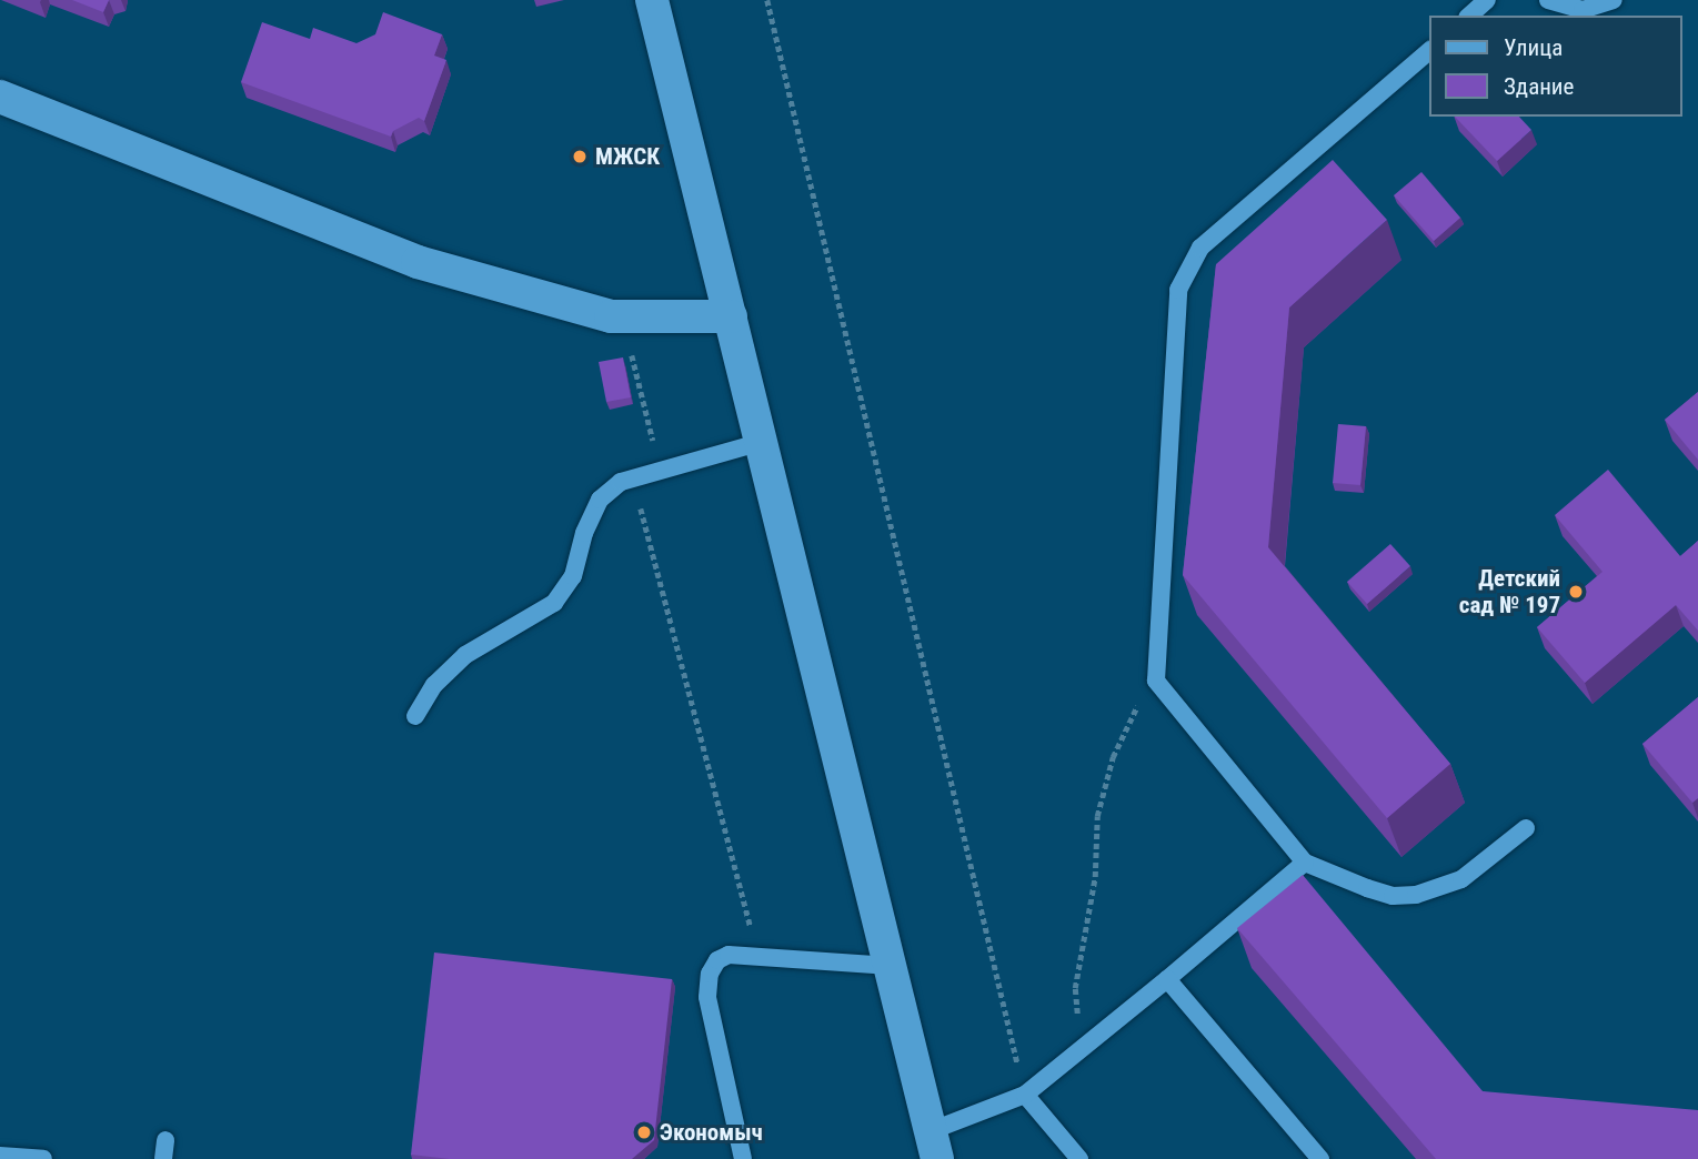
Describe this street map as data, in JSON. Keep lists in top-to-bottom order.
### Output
{
  "places": ["МЖСК", "Детский сад № 197", "Экономыч"],
  "legend": ["Улица", "Здание"]
}
